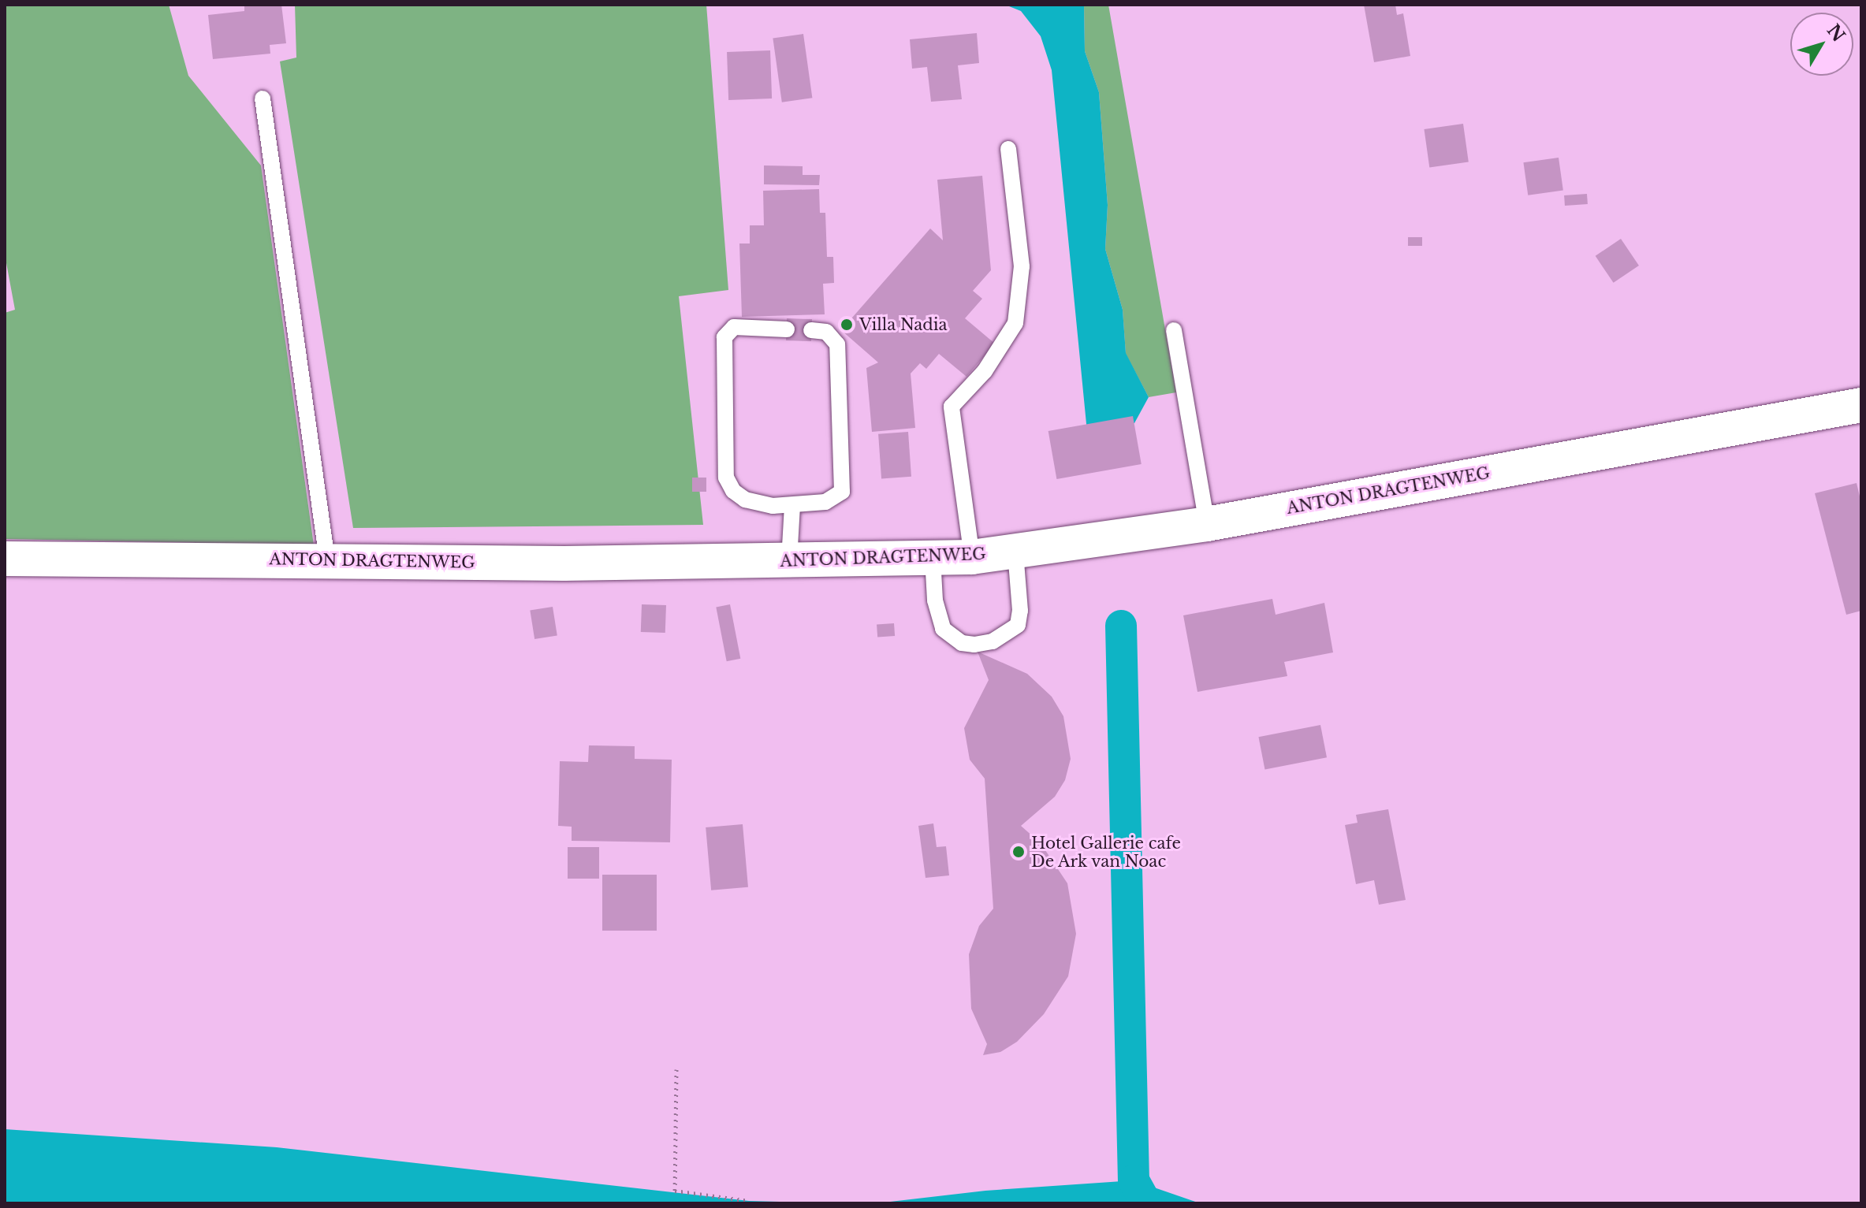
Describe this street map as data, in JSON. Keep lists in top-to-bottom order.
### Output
{
  "streets": {
    "main road": ["ANTON DRAGTENWEG"]
  },
  "places": ["Villa Nadia", "Hotel Gallerie cafe De Ark van Noac"],
  "north": "top right"
}
